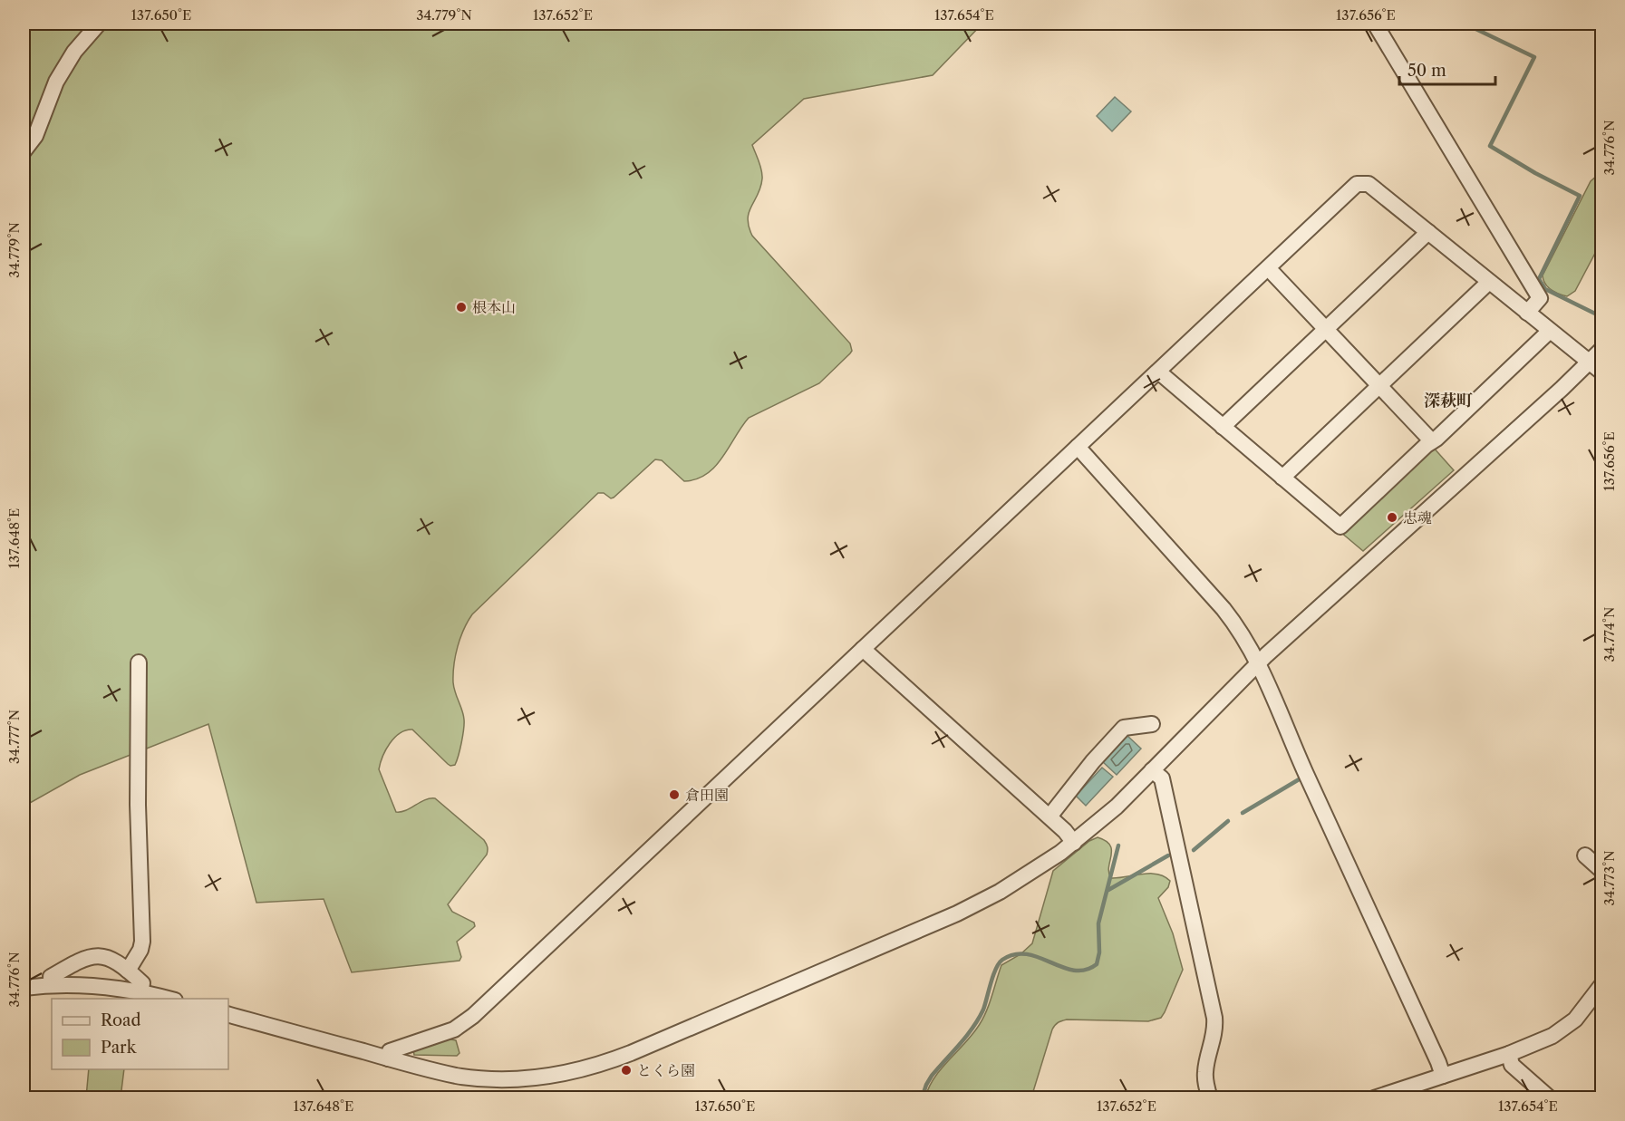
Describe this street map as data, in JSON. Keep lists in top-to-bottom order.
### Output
{
  "districts": ["深萩町"],
  "places": [
    "根本山",
    "忠魂",
    "倉田園",
    "とくら園"
  ],
  "legend": ["Road", "Park"],
  "scale_bar": "50 m",
  "coordinates": [
    "137.650°E",
    "34.779°N",
    "137.652°E",
    "137.654°E",
    "137.656°E",
    "34.776°N",
    "137.648°E",
    "34.774°N",
    "34.777°N",
    "34.773°N"
  ]
}
